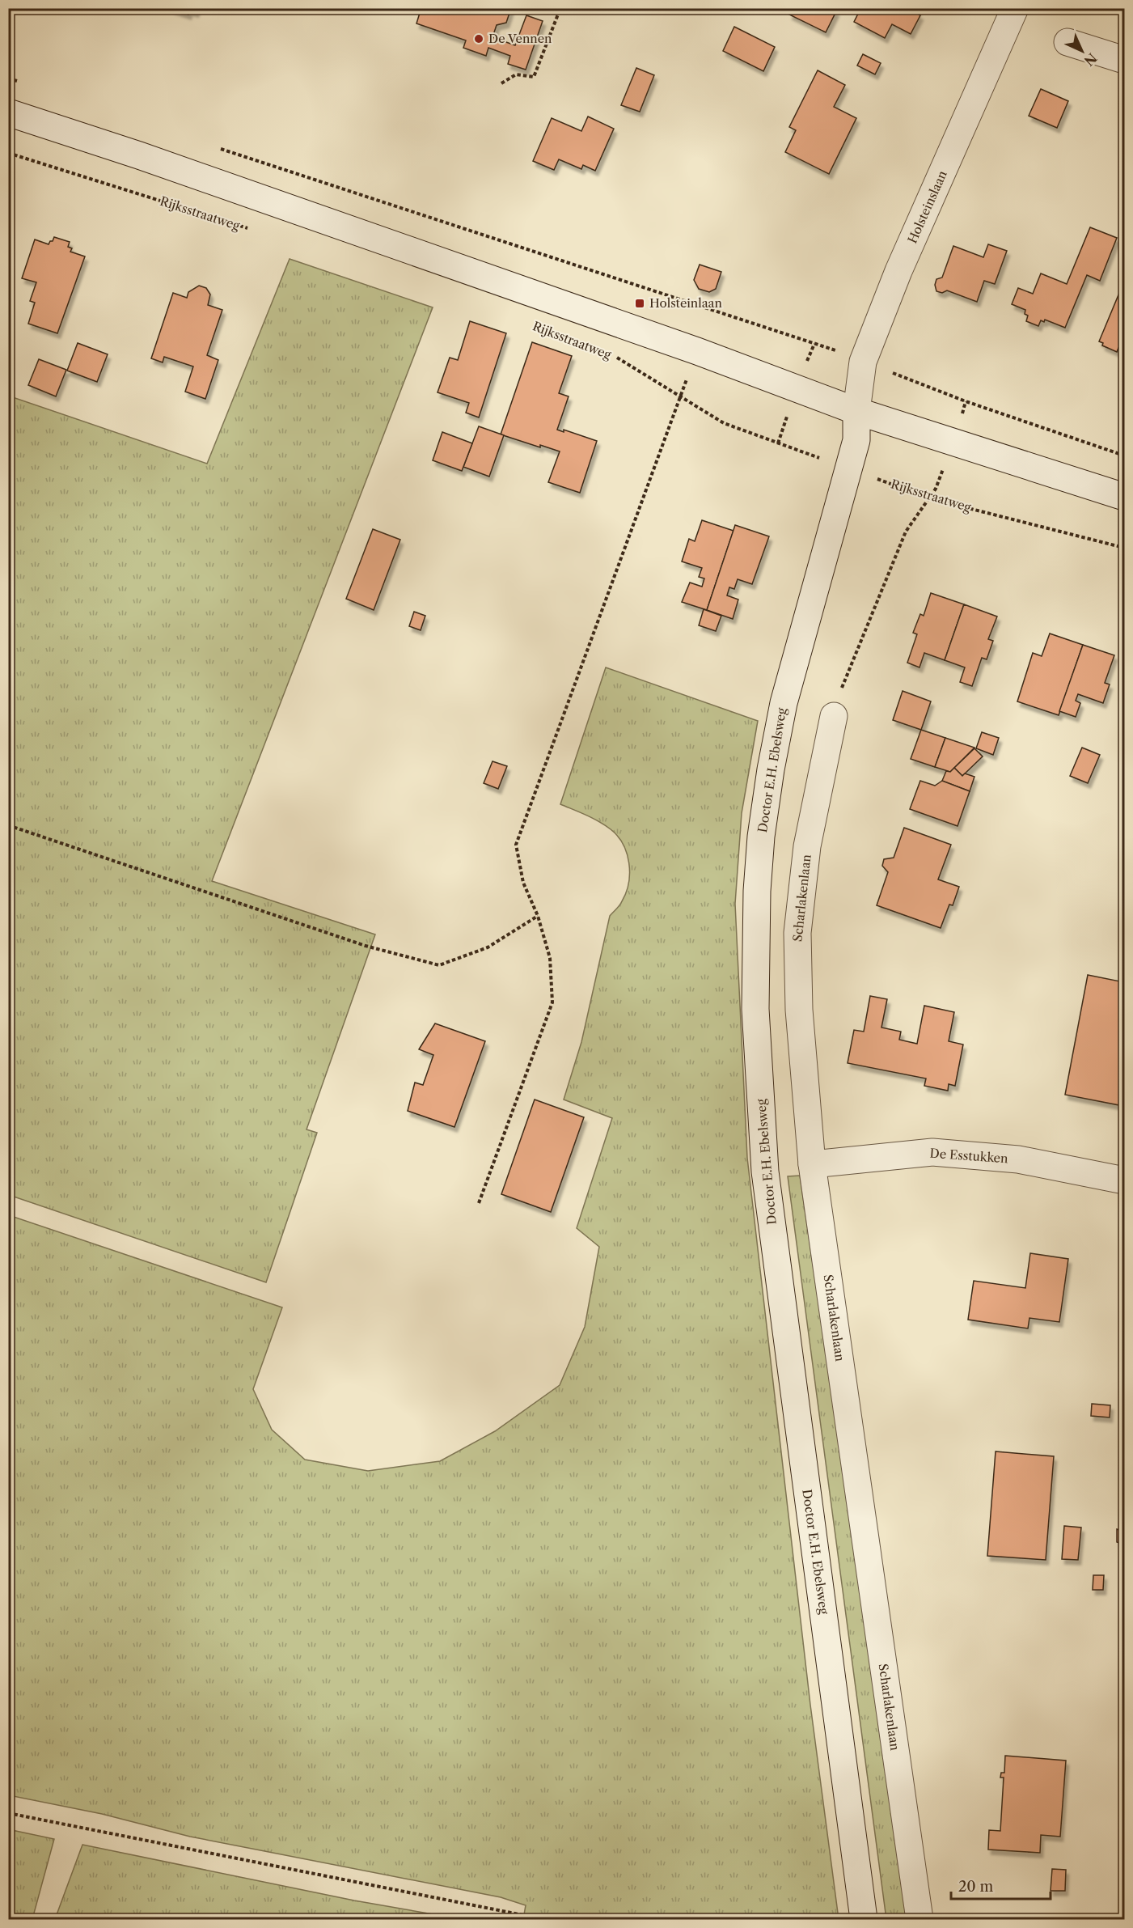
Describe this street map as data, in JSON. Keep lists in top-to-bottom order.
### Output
{
  "streets": {
    "main road": [
      "Holsteinslaan",
      "Doctor E.H. Ebelsweg",
      "Scharlakenlaan",
      "De Esstukken"
    ],
    "path": ["Rijksstraatweg"]
  },
  "crossings": [
    ["Holsteinslaan", "Doctor E.H. Ebelsweg"],
    ["Rijksstraatweg", "Doctor E.H. Ebelsweg"],
    ["Scharlakenlaan", "De Esstukken"]
  ],
  "places": {
    "other": ["De Vennen"],
    "transit": ["Holsteinlaan"]
  },
  "scale_bar": "20 m",
  "north": "bottom right"
}
